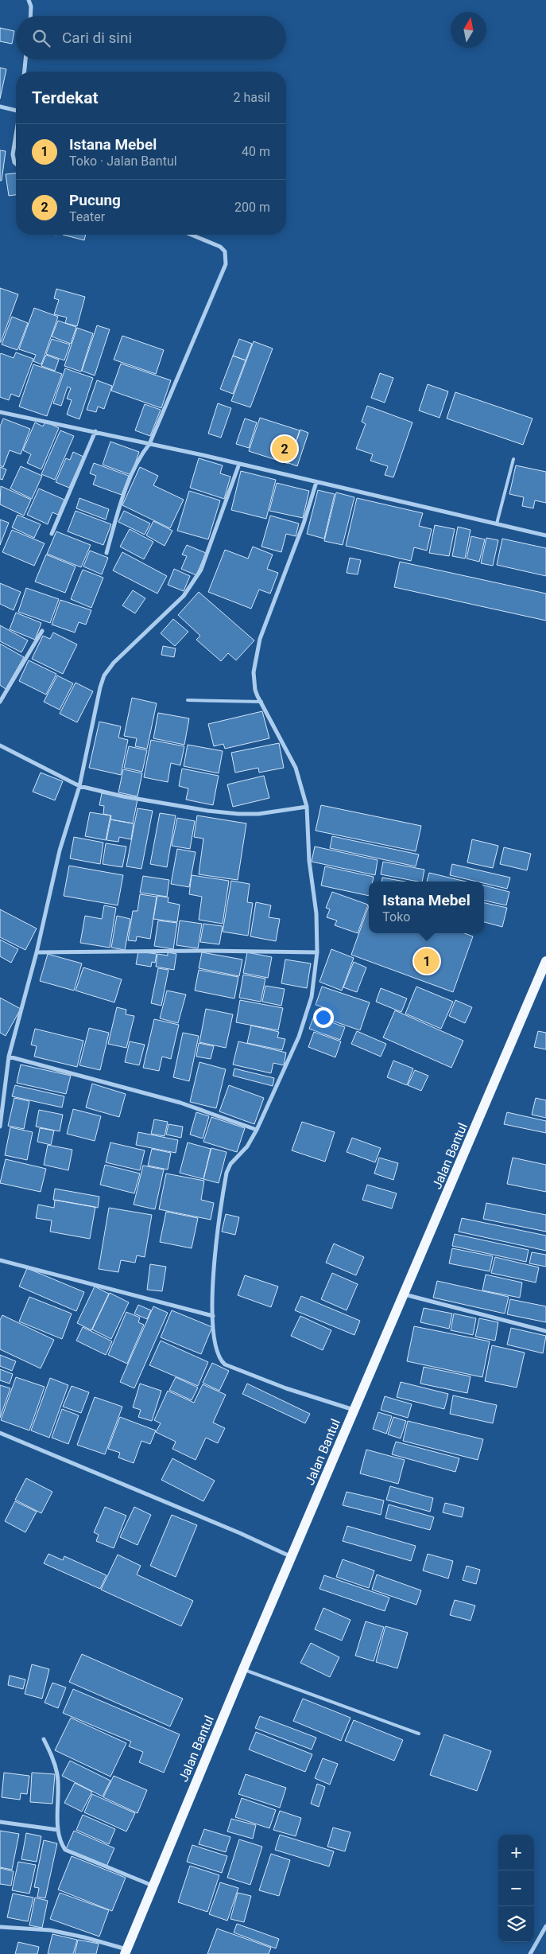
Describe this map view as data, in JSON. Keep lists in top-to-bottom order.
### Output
{
  "streets": {
    "main road": ["Jalan Bantul"]
  },
  "north": "top",
  "page": {
    "search": "Cari di sini",
    "heading": ["Terdekat", "2 hasil"],
    "list": [
      {
        "mark": "1",
        "name": "Istana Mebel",
        "note": "Toko · Jalan Bantul",
        "value": "40 m"
      },
      {
        "mark": "2",
        "name": "Pucung",
        "note": "Teater",
        "value": "200 m"
      }
    ],
    "pins": ["2", "1"],
    "popup": ["Istana Mebel", "Toko"],
    "map_buttons": ["+", "−"]
  }
}
